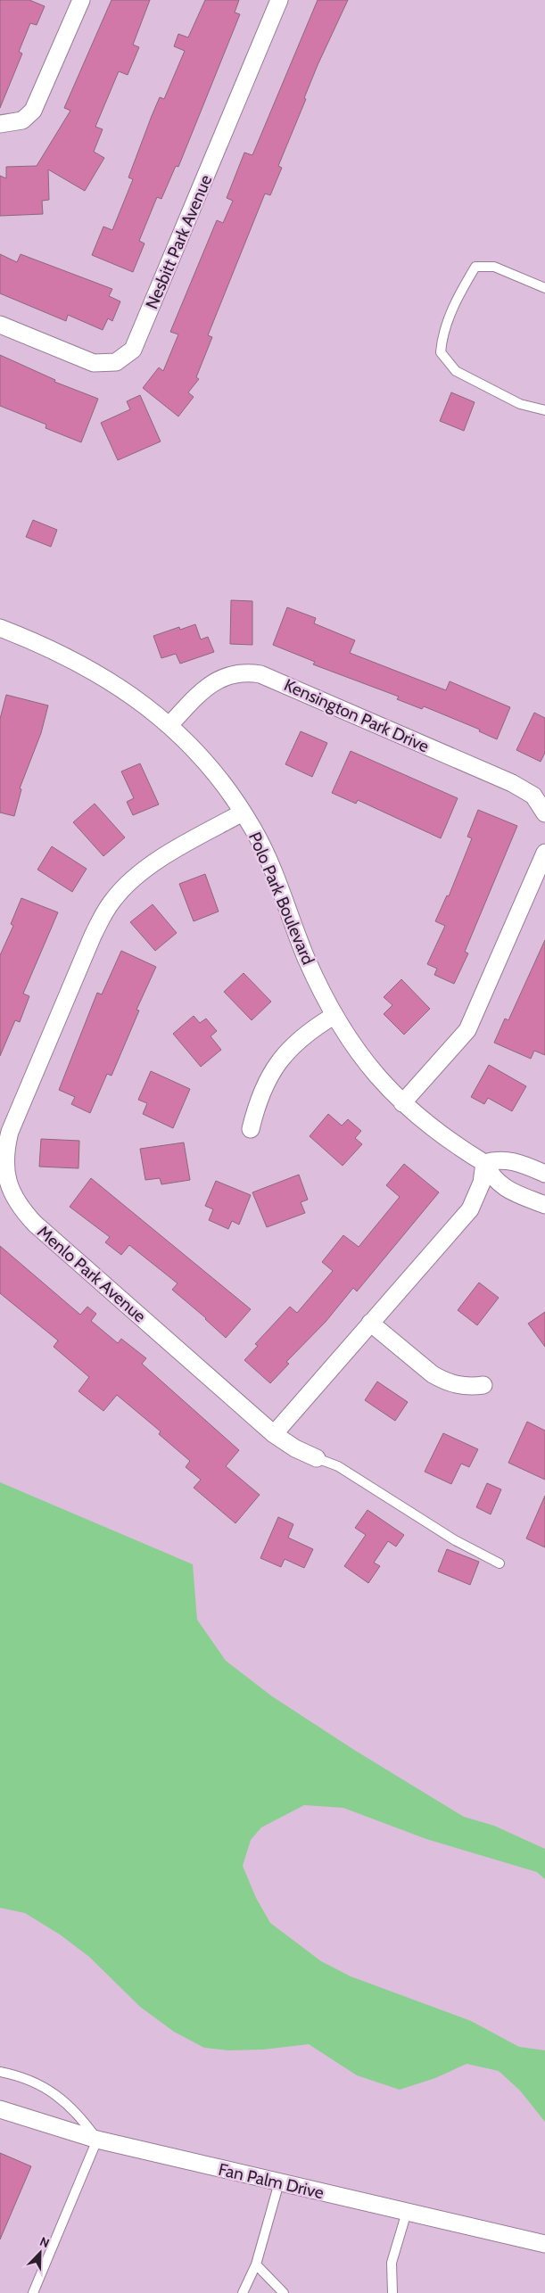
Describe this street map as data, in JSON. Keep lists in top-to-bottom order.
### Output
{
  "streets": {
    "street": [
      "Nesbitt Park Avenue",
      "Kensington Park Drive",
      "Polo Park Boulevard",
      "Menlo Park Avenue",
      "Fan Palm Drive"
    ]
  },
  "crossings": [
    ["Kensington Park Drive", "Polo Park Boulevard"],
    ["Polo Park Boulevard", "Menlo Park Avenue"]
  ],
  "north": "top right"
}
